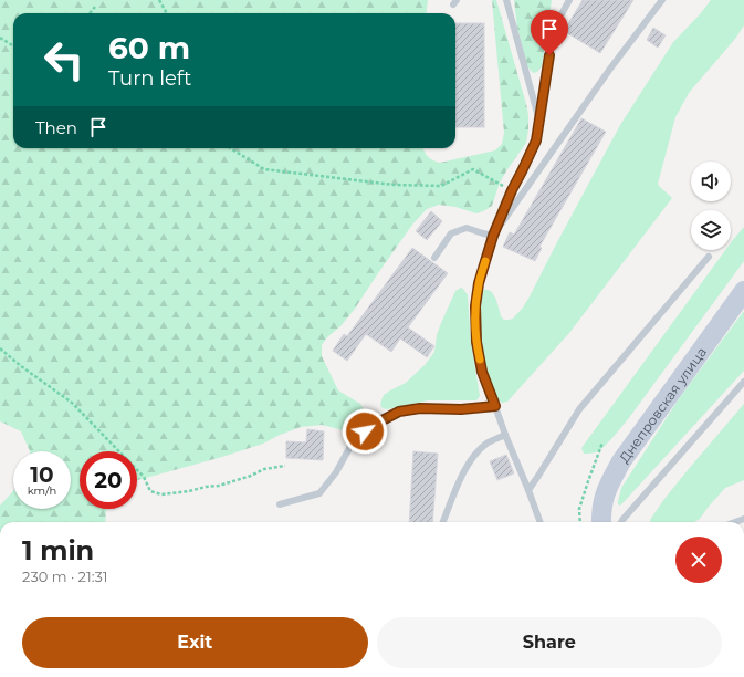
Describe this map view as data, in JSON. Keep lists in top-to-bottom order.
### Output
{
  "streets": {
    "main road": ["Днепровская улица"]
  },
  "page": {
    "turn": ["60 m", "Turn left"],
    "then": "Then",
    "speed": "10 km/h",
    "limit": "20",
    "heading": ["1 min", "230 m · 21:31"],
    "buttons": ["Exit", "Share"]
  }
}
